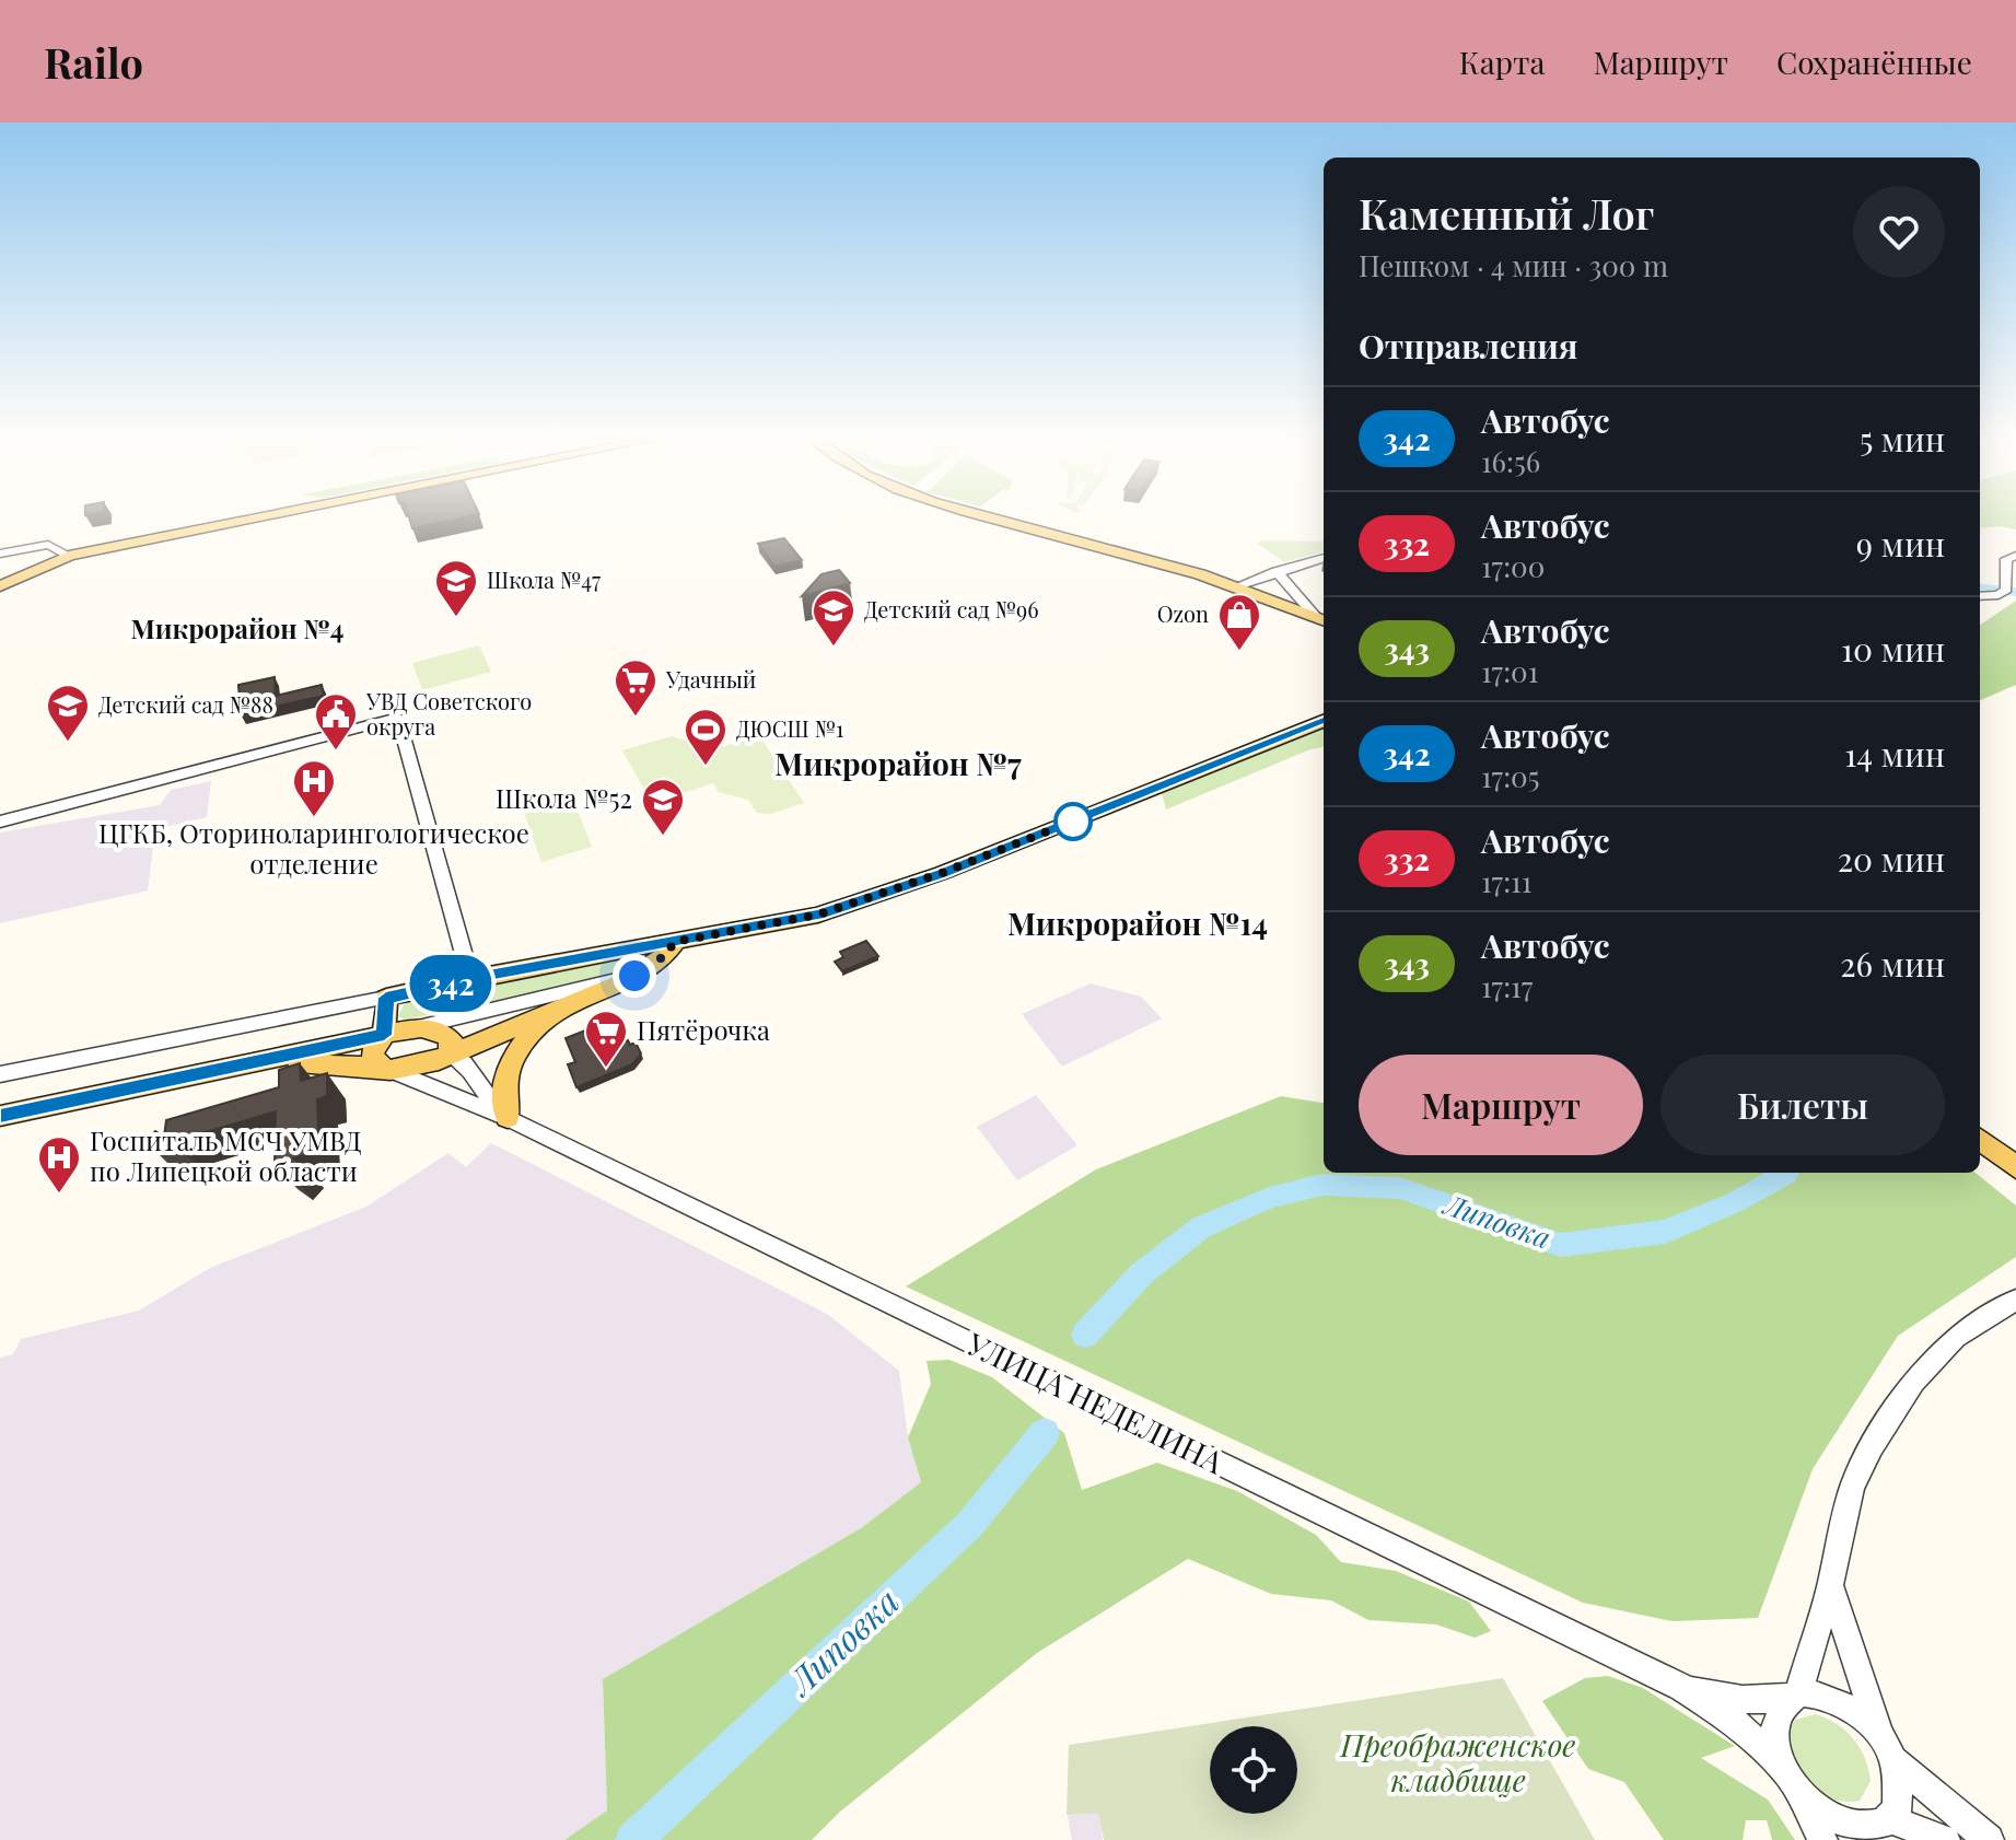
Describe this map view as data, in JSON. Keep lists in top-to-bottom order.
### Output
{
  "streets": {
    "street": ["УЛИЦА НЕДЕЛИНА"]
  },
  "districts": ["Микрорайон №4", "Микрорайон №7", "Микрорайон №14"],
  "water": ["Липовка"],
  "parks": ["Преображенское кладбище"],
  "places": {
    "school or university": [
      "Школа №47",
      "Детский сад №96",
      "Детский сад №88",
      "Школа №52"
    ],
    "shop": ["Ozon"],
    "supermarket": ["Удачный", "Пятёрочка"],
    "public building": ["УВД Советского округа"],
    "sports": ["ДЮСШ №1"],
    "hospital": ["ЦГКБ, Оториноларингологическое отделение", "Госпиталь МСЧ УМВД по Липецкой области"]
  },
  "lines": ["bus line 342"],
  "page": {
    "header": "Railo",
    "nav": ["Карта", "Маршрут", "Сохранённые"],
    "on_map": "342",
    "heading": [
      ["Каменный Лог", "Пешком · 4 мин · 300 m"],
      "Отправления"
    ],
    "list": [
      {
        "mark": "342",
        "name": "Автобус",
        "note": "16:56",
        "value": "5 мин"
      },
      {
        "mark": "332",
        "name": "Автобус",
        "note": "17:00",
        "value": "9 мин"
      },
      {
        "mark": "343",
        "name": "Автобус",
        "note": "17:01",
        "value": "10 мин"
      },
      {
        "mark": "342",
        "name": "Автобус",
        "note": "17:05",
        "value": "14 мин"
      },
      {
        "mark": "332",
        "name": "Автобус",
        "note": "17:11",
        "value": "20 мин"
      },
      {
        "mark": "343",
        "name": "Автобус",
        "note": "17:17",
        "value": "26 мин"
      }
    ],
    "buttons": ["Маршрут", "Билеты"]
  }
}
